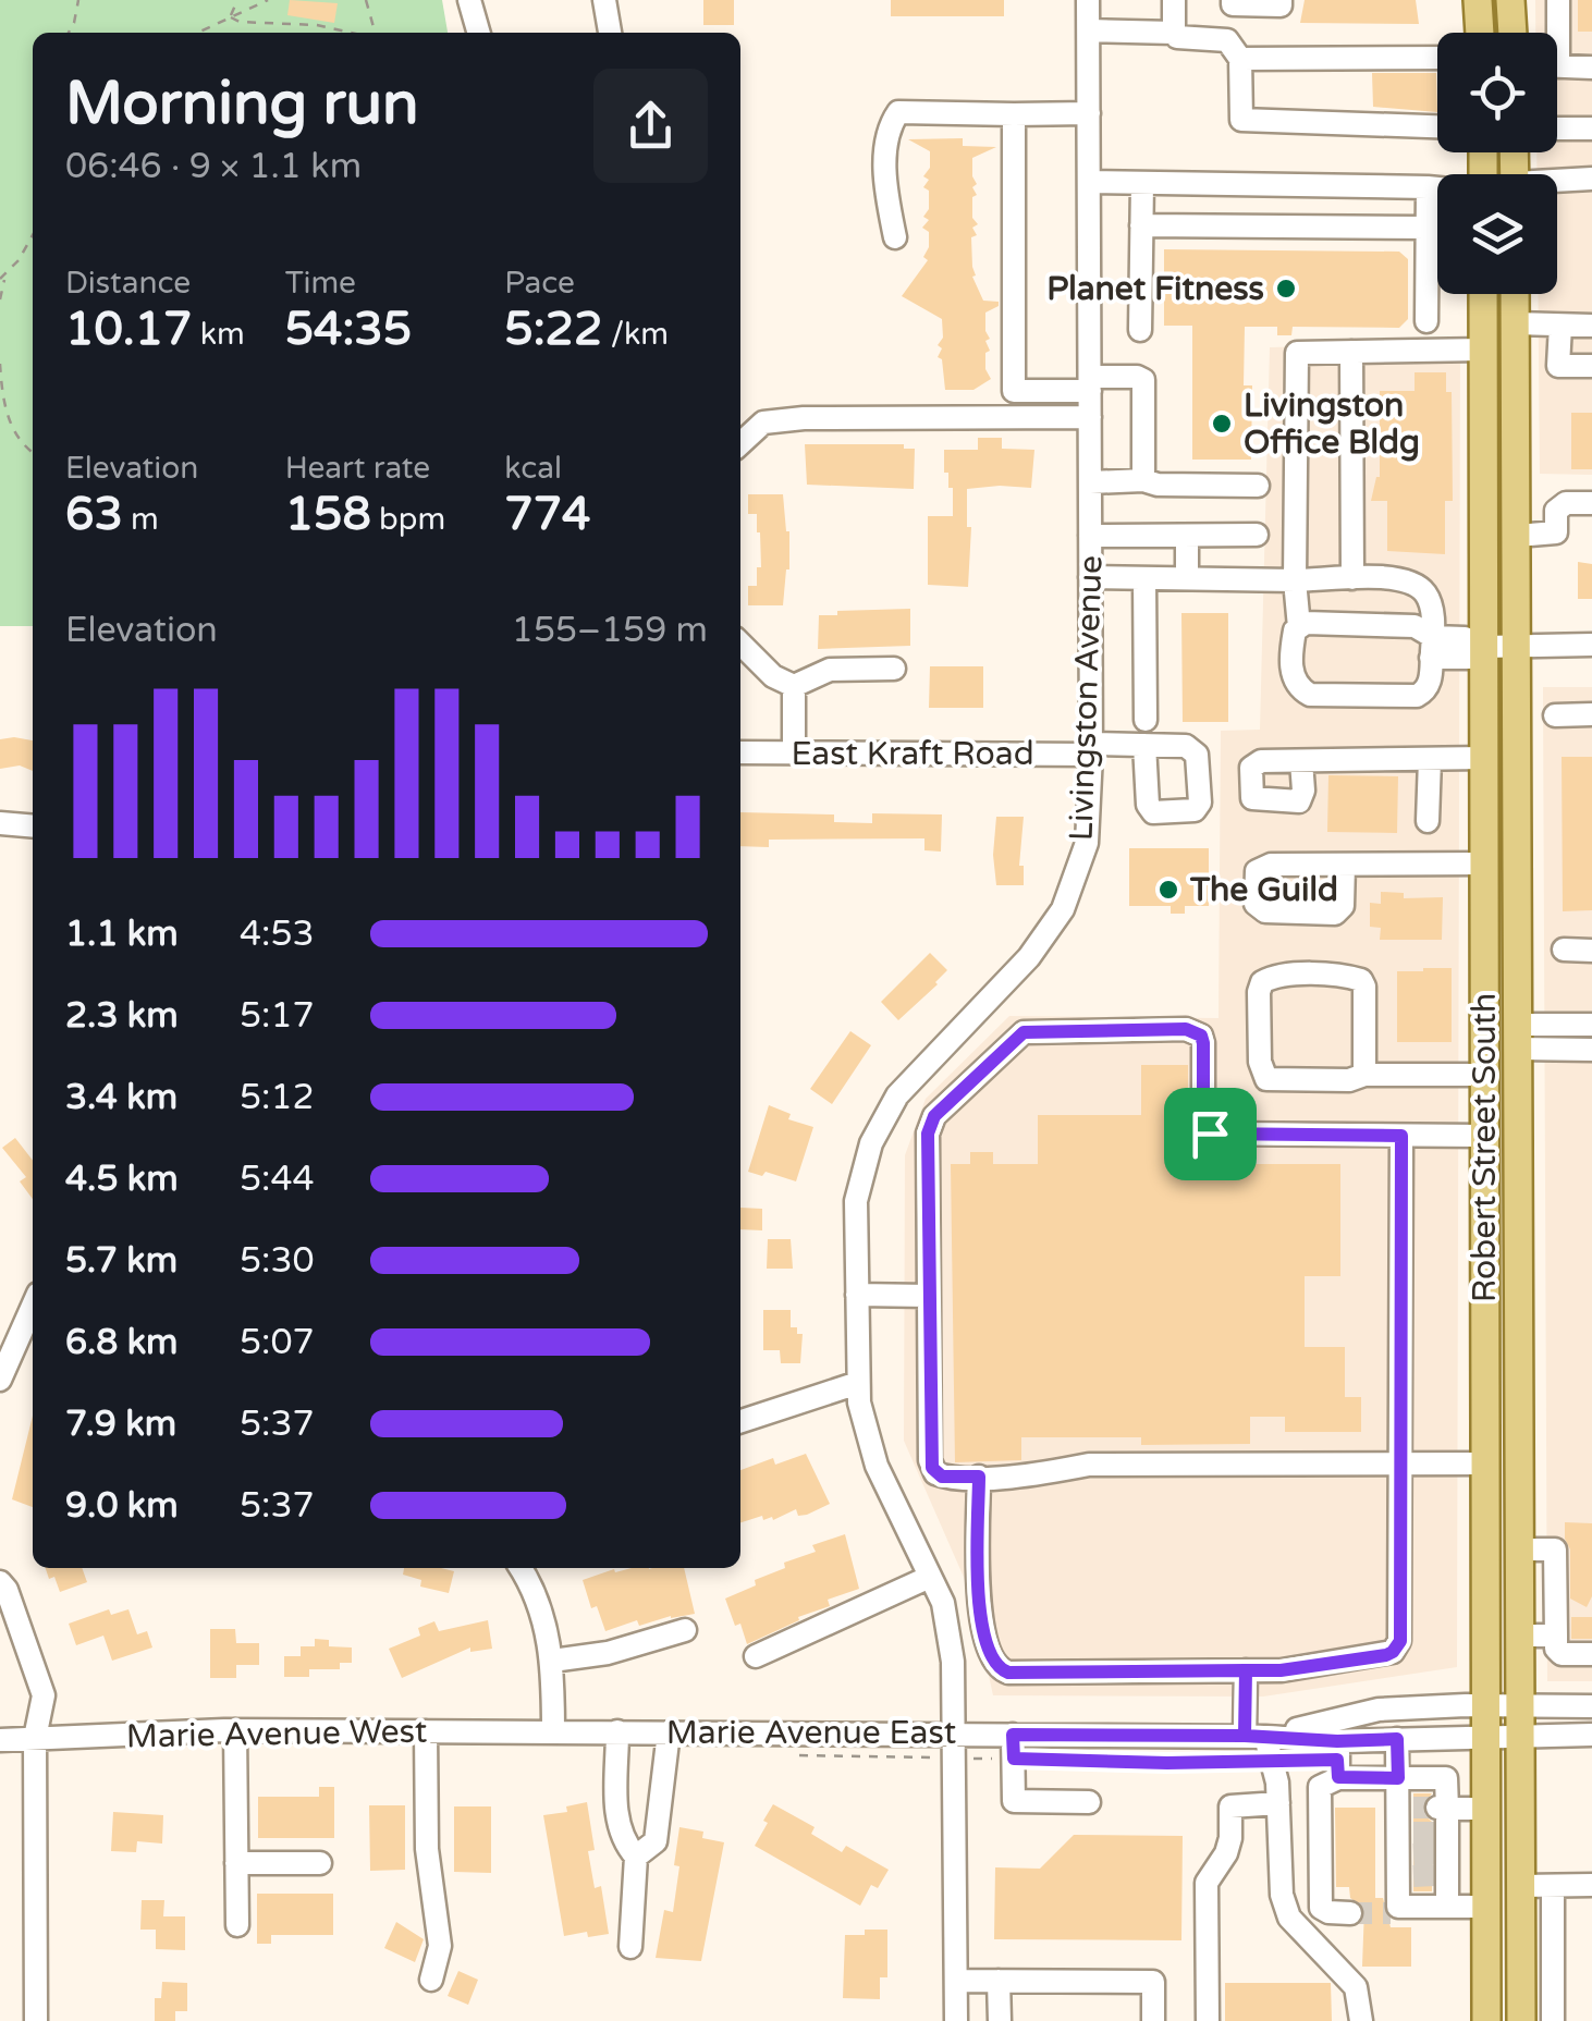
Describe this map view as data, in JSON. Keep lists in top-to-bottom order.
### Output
{
  "streets": {
    "main road": ["Robert Street South"],
    "street": [
      "Livingston Avenue",
      "East Kraft Road",
      "Marie Avenue East",
      "Marie Avenue West"
    ]
  },
  "crossings": [
    ["Livingston Avenue", "East Kraft Road"],
    ["Livingston Avenue", "Marie Avenue East"],
    ["Robert Street South", "Marie Avenue East"],
    ["Marie Avenue East", "Marie Avenue West"]
  ],
  "places": ["Planet Fitness", "Livingston Office Bldg", "The Guild"],
  "page": {
    "heading": ["Morning run", "06:46 · 9 × 1.1 km"],
    "stats": [
      ["Distance", "10.17 km"],
      ["Time", "54:35"],
      ["Pace", "5:22 /km"],
      ["Elevation", "63 m"],
      ["Heart rate", "158 bpm"],
      ["kcal", "774"]
    ],
    "chart": ["Elevation", "155–159 m"],
    "list": [
      {
        "name": "1.1 km",
        "note": "4:53"
      },
      {
        "name": "2.3 km",
        "note": "5:17"
      },
      {
        "name": "3.4 km",
        "note": "5:12"
      },
      {
        "name": "4.5 km",
        "note": "5:44"
      },
      {
        "name": "5.7 km",
        "note": "5:30"
      },
      {
        "name": "6.8 km",
        "note": "5:07"
      },
      {
        "name": "7.9 km",
        "note": "5:37"
      },
      {
        "name": "9.0 km",
        "note": "5:37"
      }
    ]
  }
}
